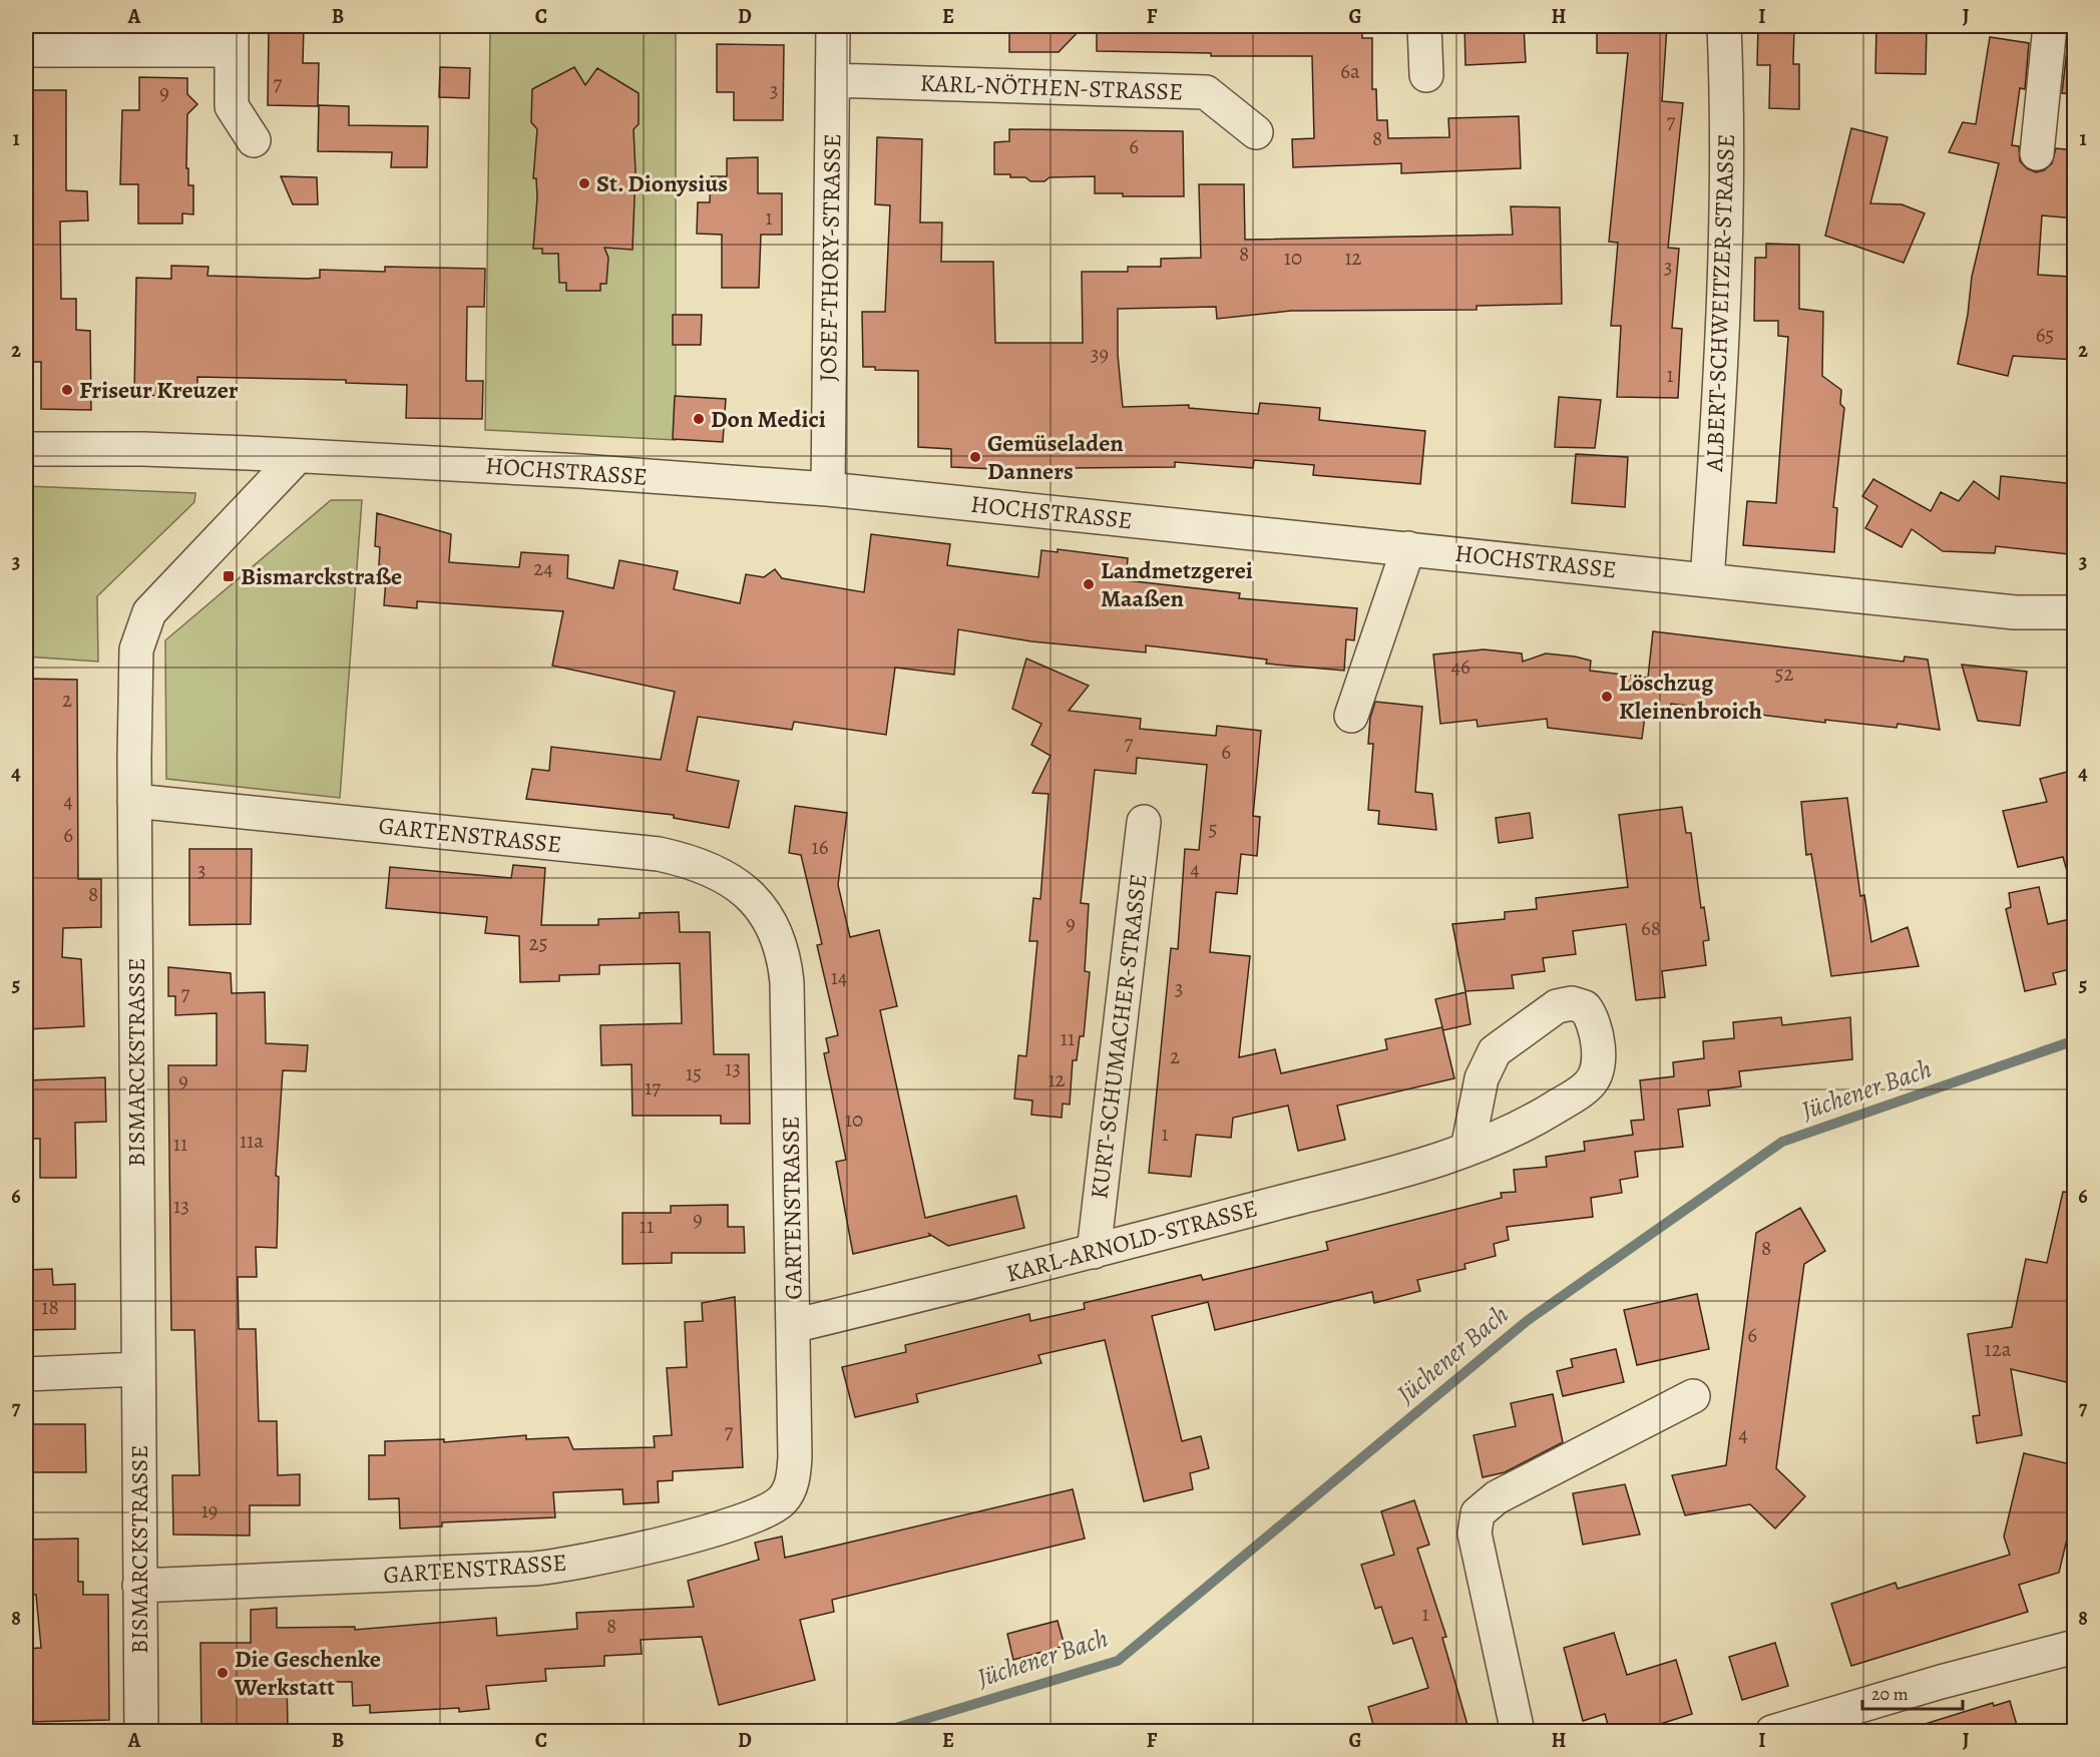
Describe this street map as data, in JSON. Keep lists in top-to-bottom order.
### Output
{
  "streets": {
    "street": [
      "KARL-NÖTHEN-STRASSE",
      "JOSEF-THORY-STRASSE",
      "ALBERT-SCHWEITZER-STRASSE",
      "HOCHSTRASSE",
      "GARTENSTRASSE",
      "KURT-SCHUMACHER-STRASSE",
      "BISMARCKSTRASSE",
      "KARL-ARNOLD-STRASSE"
    ]
  },
  "crossings": [
    ["KARL-NÖTHEN-STRASSE", "JOSEF-THORY-STRASSE"],
    ["JOSEF-THORY-STRASSE", "HOCHSTRASSE"],
    ["ALBERT-SCHWEITZER-STRASSE", "HOCHSTRASSE"],
    ["HOCHSTRASSE", "BISMARCKSTRASSE"],
    ["GARTENSTRASSE", "BISMARCKSTRASSE"],
    ["GARTENSTRASSE", "KARL-ARNOLD-STRASSE"],
    ["KURT-SCHUMACHER-STRASSE", "KARL-ARNOLD-STRASSE"]
  ],
  "water": ["Jüchener Bach"],
  "places": {
    "other": [
      "St. Dionysius",
      "Friseur Kreuzer",
      "Don Medici",
      "Gemüseladen Danners",
      "Landmetzgerei Maaßen",
      "Löschzug Kleinenbroich",
      "Die Geschenke Werkstatt"
    ],
    "transit": ["Bismarckstraße"]
  },
  "house_numbers": [
    "6a",
    "7",
    "3",
    "9",
    "7",
    "8",
    "6",
    "1",
    "8",
    "10",
    "12",
    "3",
    "65",
    "39",
    "1",
    "24",
    "46",
    "52",
    "2",
    "7",
    "6",
    "4",
    "5",
    "6",
    "16",
    "4",
    "3",
    "8",
    "9",
    "68",
    "25",
    "14",
    "3",
    "7",
    "11",
    "2",
    "13",
    "15",
    "12",
    "9",
    "17",
    "10",
    "1",
    "11a",
    "11",
    "13",
    "9",
    "11",
    "8",
    "18",
    "6",
    "12a",
    "7",
    "4",
    "19",
    "1",
    "8"
  ],
  "scale_bar": "20 m",
  "grid": {
    "columns": [
      "A",
      "B",
      "C",
      "D",
      "E",
      "F",
      "G",
      "H",
      "I",
      "J"
    ],
    "rows": [
      "1",
      "2",
      "3",
      "4",
      "5",
      "6",
      "7",
      "8"
    ]
  }
}
